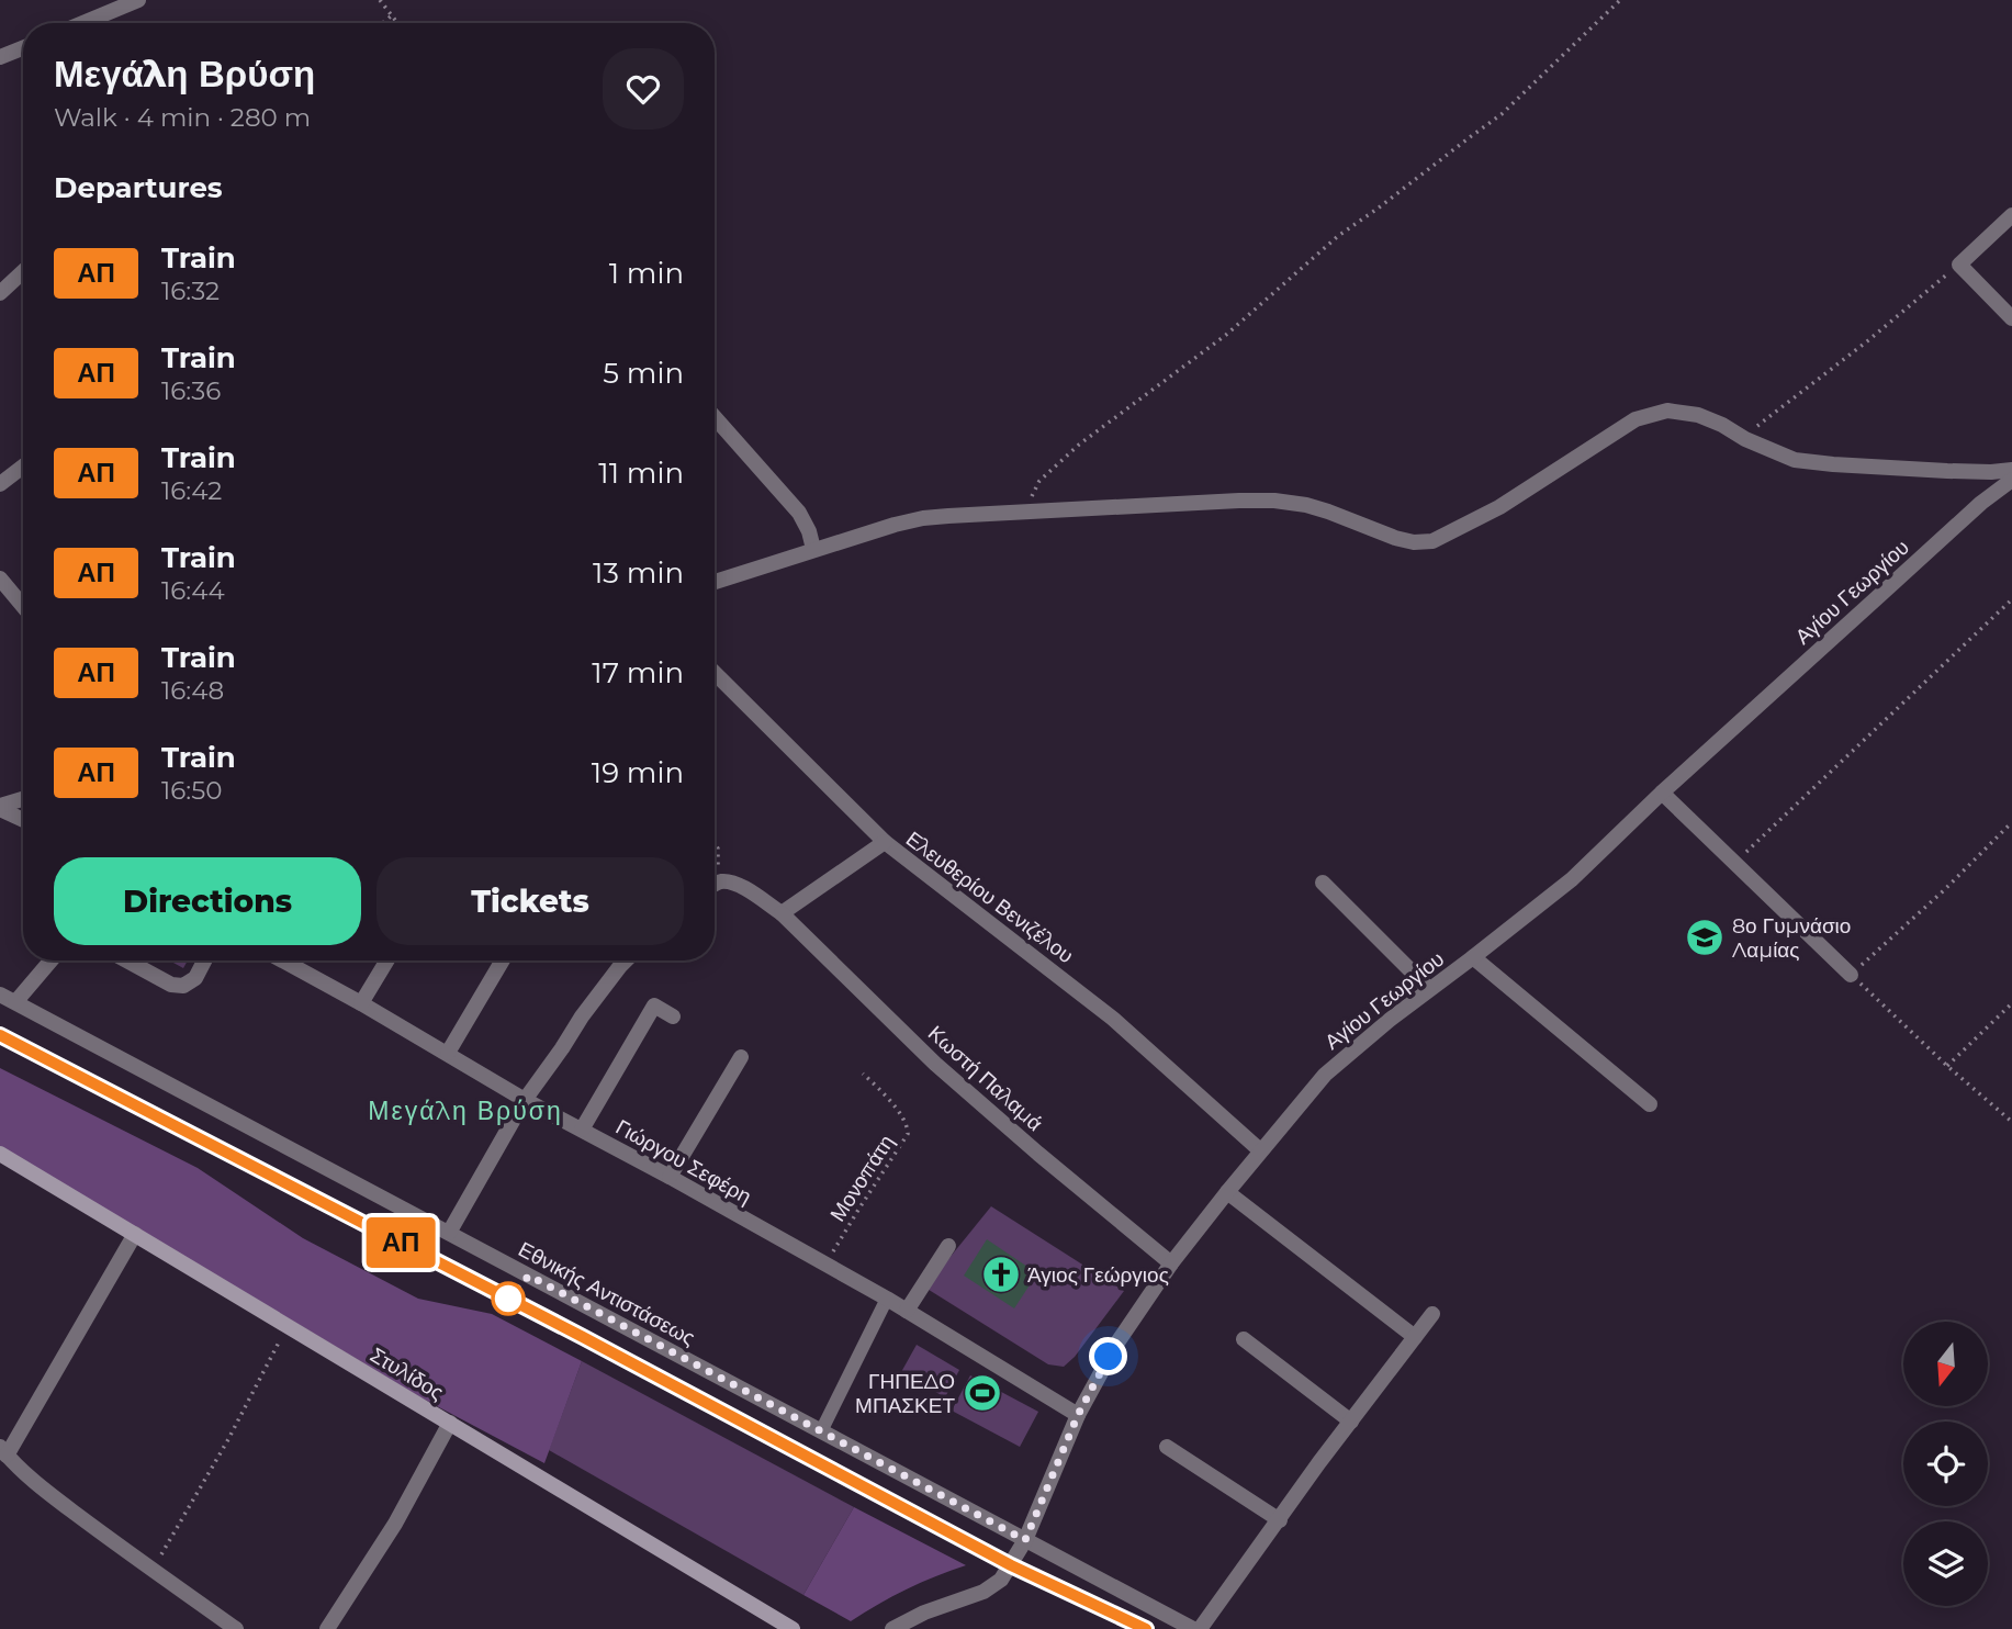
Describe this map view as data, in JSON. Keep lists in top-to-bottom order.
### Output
{
  "streets": {
    "main road": ["Στυλίδος"],
    "street": [
      "Αγίου Γεωργίου",
      "Ελευθερίου Βενιζέλου",
      "Κωστή Παλαμά",
      "Γιώργου Σεφέρη",
      "Εθνικής Αντιστάσεως"
    ],
    "path": ["Μονοπάτη"]
  },
  "crossings": [
    ["Αγίου Γεωργίου", "Ελευθερίου Βενιζέλου"],
    ["Αγίου Γεωργίου", "Κωστή Παλαμά"],
    ["Αγίου Γεωργίου", "Γιώργου Σεφέρη"],
    ["Αγίου Γεωργίου", "Εθνικής Αντιστάσεως"],
    ["Γιώργου Σεφέρη", "Μονοπάτη"]
  ],
  "districts": ["Μεγάλη Βρύση"],
  "places": {
    "school or university": ["8ο Γυμνάσιο Λαμίας"],
    "church": ["Άγιος Γεώργιος"],
    "sports": ["ΓΗΠΕΔΟ ΜΠΑΣΚΕΤ"]
  },
  "north": "bottom",
  "page": {
    "on_map": "ΑΠ",
    "heading": [
      ["Μεγάλη Βρύση", "Walk · 4 min · 280 m"],
      "Departures"
    ],
    "list": [
      {
        "mark": "ΑΠ",
        "name": "Train",
        "note": "16:32",
        "value": "1 min"
      },
      {
        "mark": "ΑΠ",
        "name": "Train",
        "note": "16:36",
        "value": "5 min"
      },
      {
        "mark": "ΑΠ",
        "name": "Train",
        "note": "16:42",
        "value": "11 min"
      },
      {
        "mark": "ΑΠ",
        "name": "Train",
        "note": "16:44",
        "value": "13 min"
      },
      {
        "mark": "ΑΠ",
        "name": "Train",
        "note": "16:48",
        "value": "17 min"
      },
      {
        "mark": "ΑΠ",
        "name": "Train",
        "note": "16:50",
        "value": "19 min"
      }
    ],
    "buttons": ["Directions", "Tickets"]
  }
}
